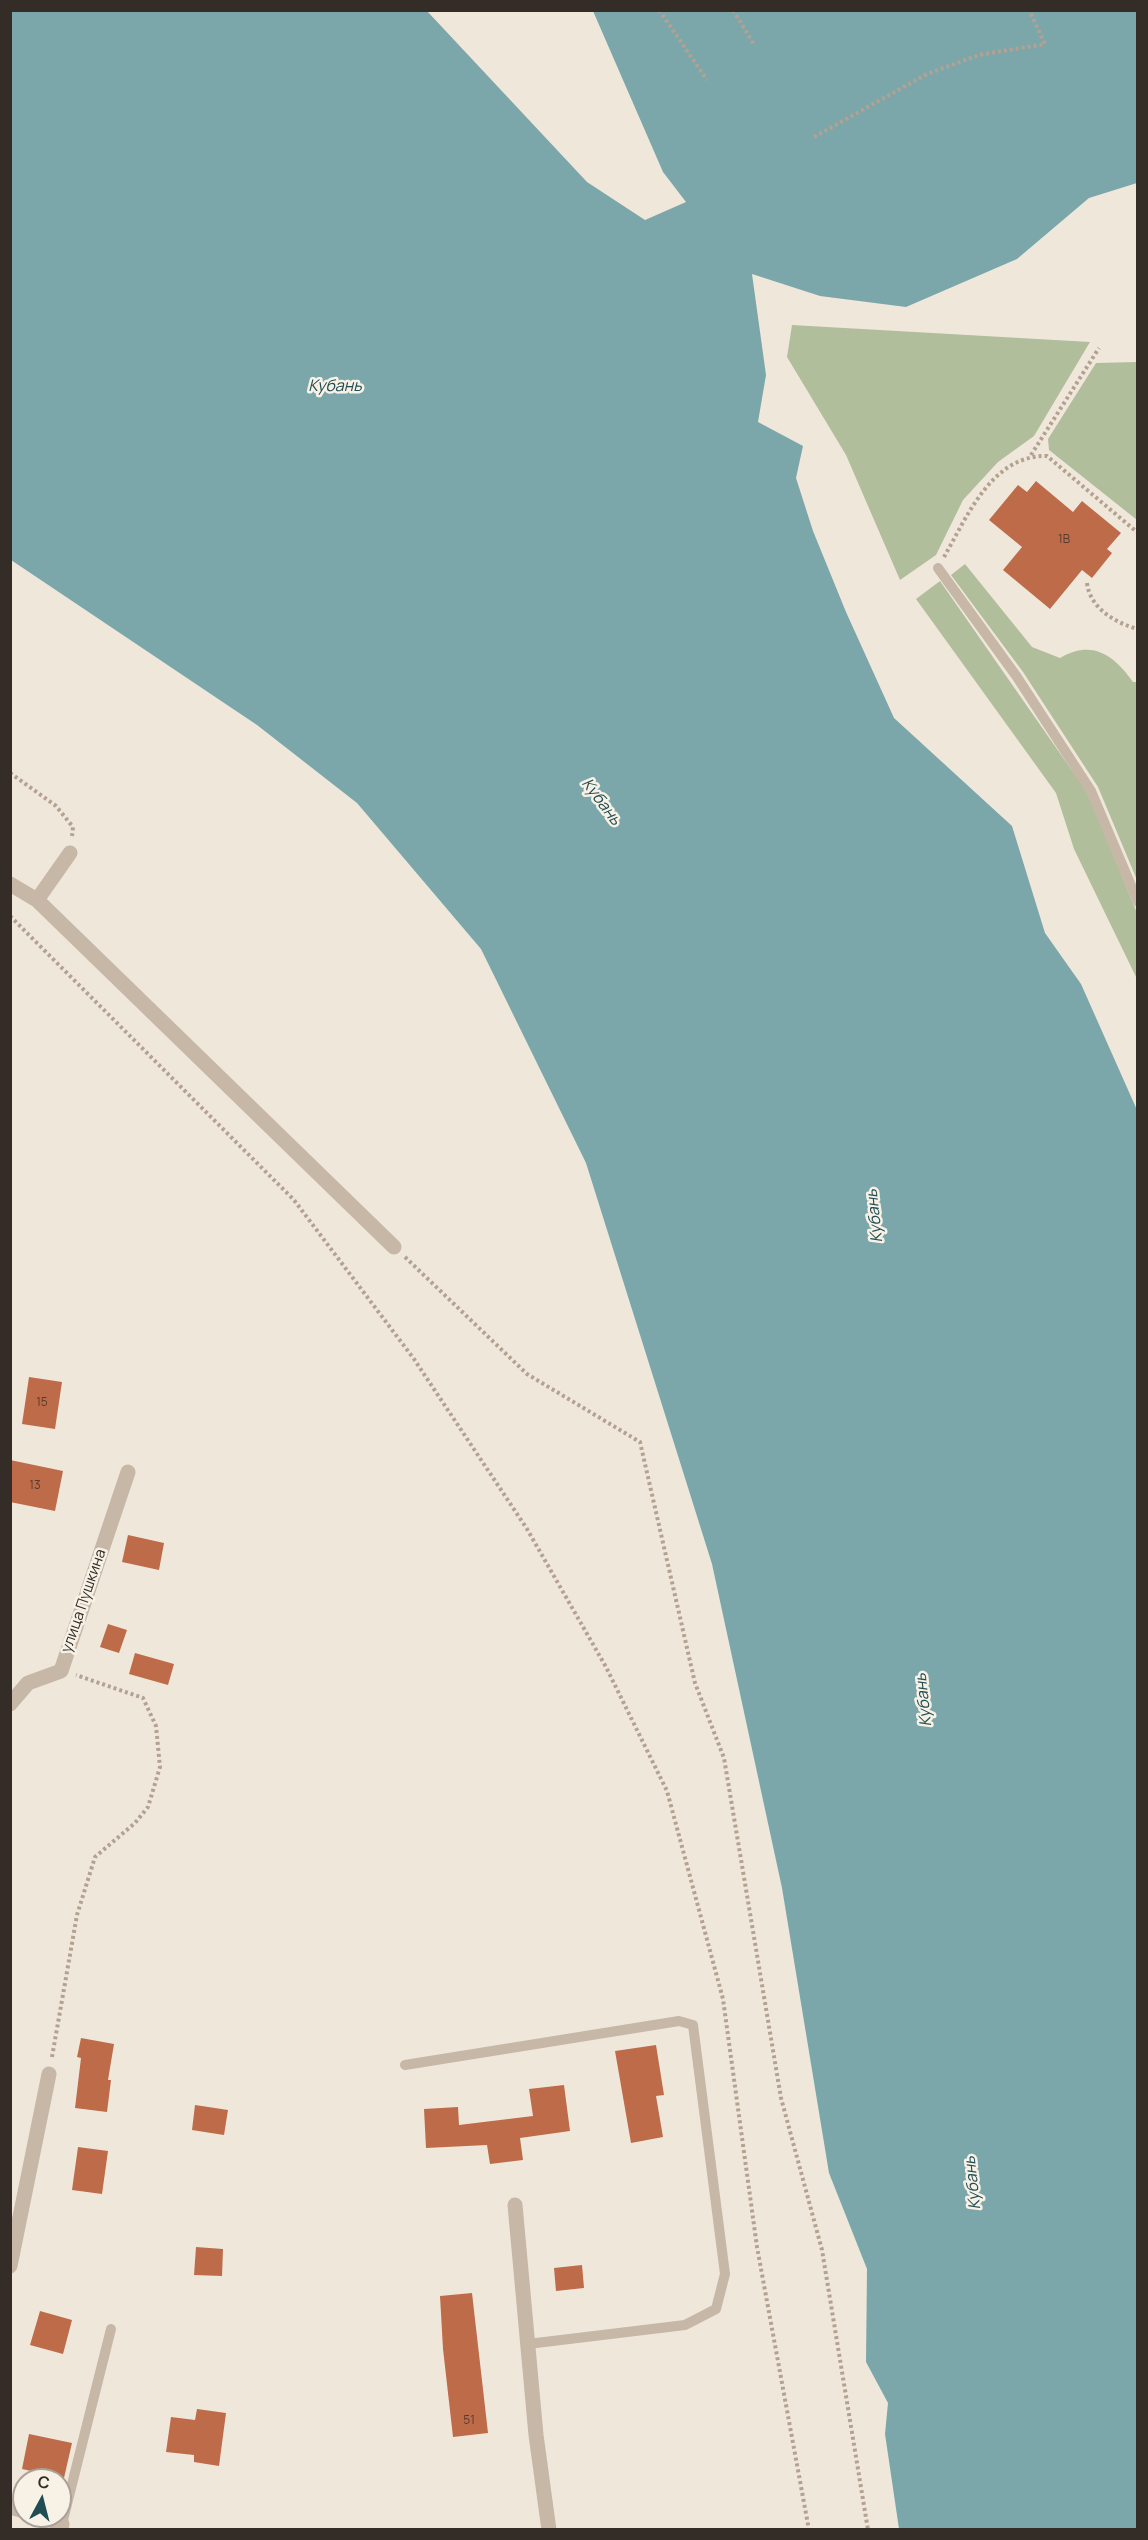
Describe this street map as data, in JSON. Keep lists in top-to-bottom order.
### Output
{
  "streets": {
    "street": ["улица Пушкина"]
  },
  "water": ["Кубань"],
  "house_numbers": [
    "1В",
    "15",
    "13",
    "51"
  ],
  "north": "top"
}
